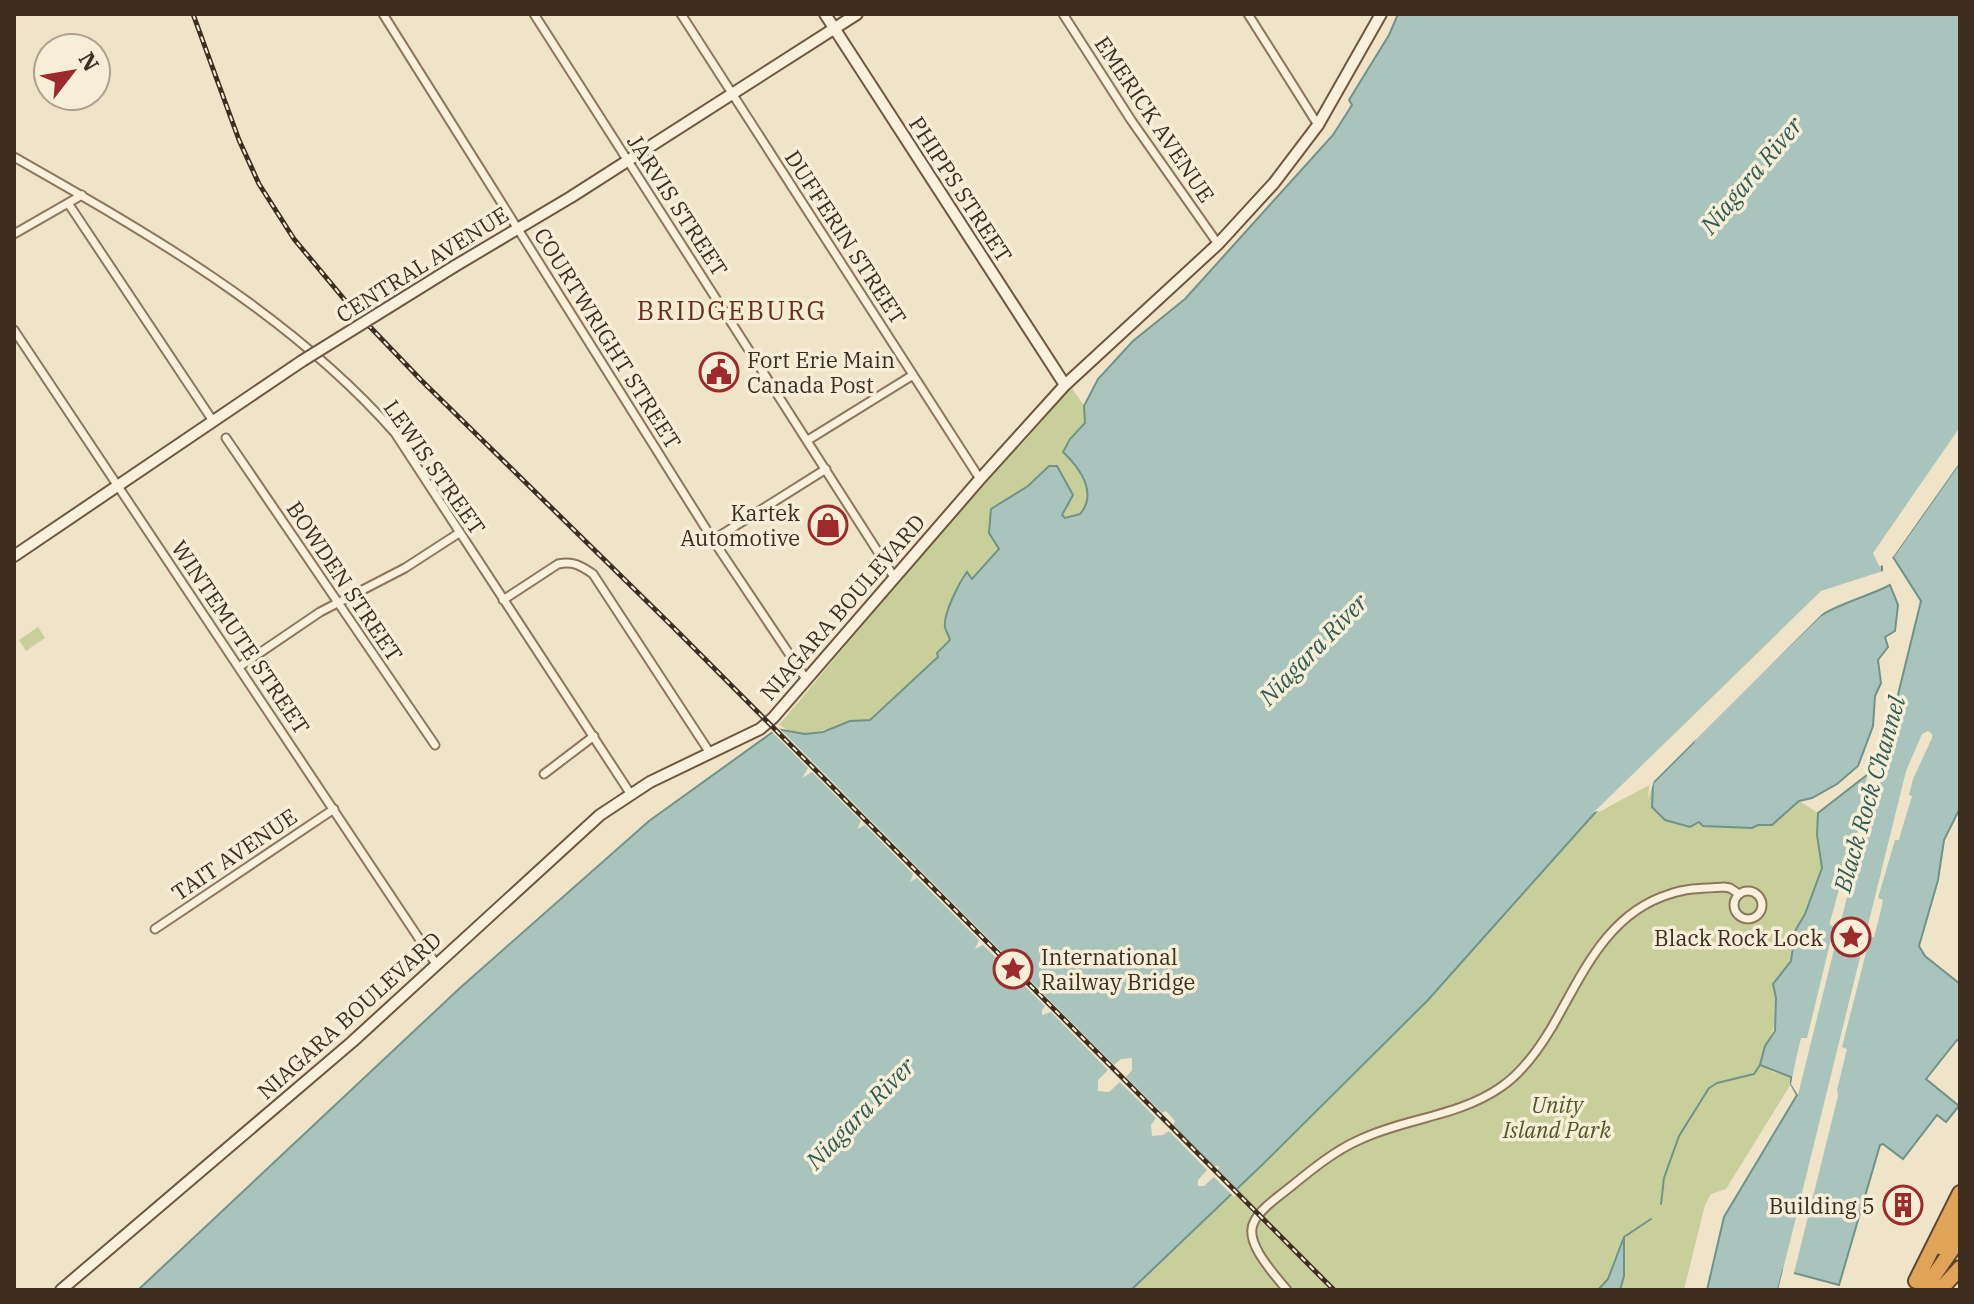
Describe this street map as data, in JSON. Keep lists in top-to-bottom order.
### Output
{
  "streets": {
    "main road": ["PHIPPS STREET", "CENTRAL AVENUE", "NIAGARA BOULEVARD"],
    "street": [
      "EMERICK AVENUE",
      "JARVIS STREET",
      "DUFFERIN STREET",
      "COURTWRIGHT STREET",
      "LEWIS STREET",
      "BOWDEN STREET",
      "WINTEMUTE STREET",
      "TAIT AVENUE"
    ]
  },
  "crossings": [
    ["EMERICK AVENUE", "NIAGARA BOULEVARD"],
    ["PHIPPS STREET", "CENTRAL AVENUE"],
    ["PHIPPS STREET", "NIAGARA BOULEVARD"],
    ["JARVIS STREET", "CENTRAL AVENUE"],
    ["JARVIS STREET", "NIAGARA BOULEVARD"],
    ["DUFFERIN STREET", "CENTRAL AVENUE"],
    ["DUFFERIN STREET", "NIAGARA BOULEVARD"],
    ["CENTRAL AVENUE", "COURTWRIGHT STREET"],
    ["CENTRAL AVENUE", "WINTEMUTE STREET"],
    ["COURTWRIGHT STREET", "NIAGARA BOULEVARD"],
    ["LEWIS STREET", "NIAGARA BOULEVARD"],
    ["NIAGARA BOULEVARD", "WINTEMUTE STREET"],
    ["WINTEMUTE STREET", "TAIT AVENUE"]
  ],
  "districts": ["BRIDGEBURG"],
  "water": ["Niagara River", "Black Rock Channel"],
  "parks": ["Unity Island Park"],
  "places": {
    "public building": ["Fort Erie Main Canada Post"],
    "shop": ["Kartek Automotive"],
    "place": ["Black Rock Lock", "International Railway Bridge"],
    "building": ["Building 5"]
  },
  "north": "top right"
}
